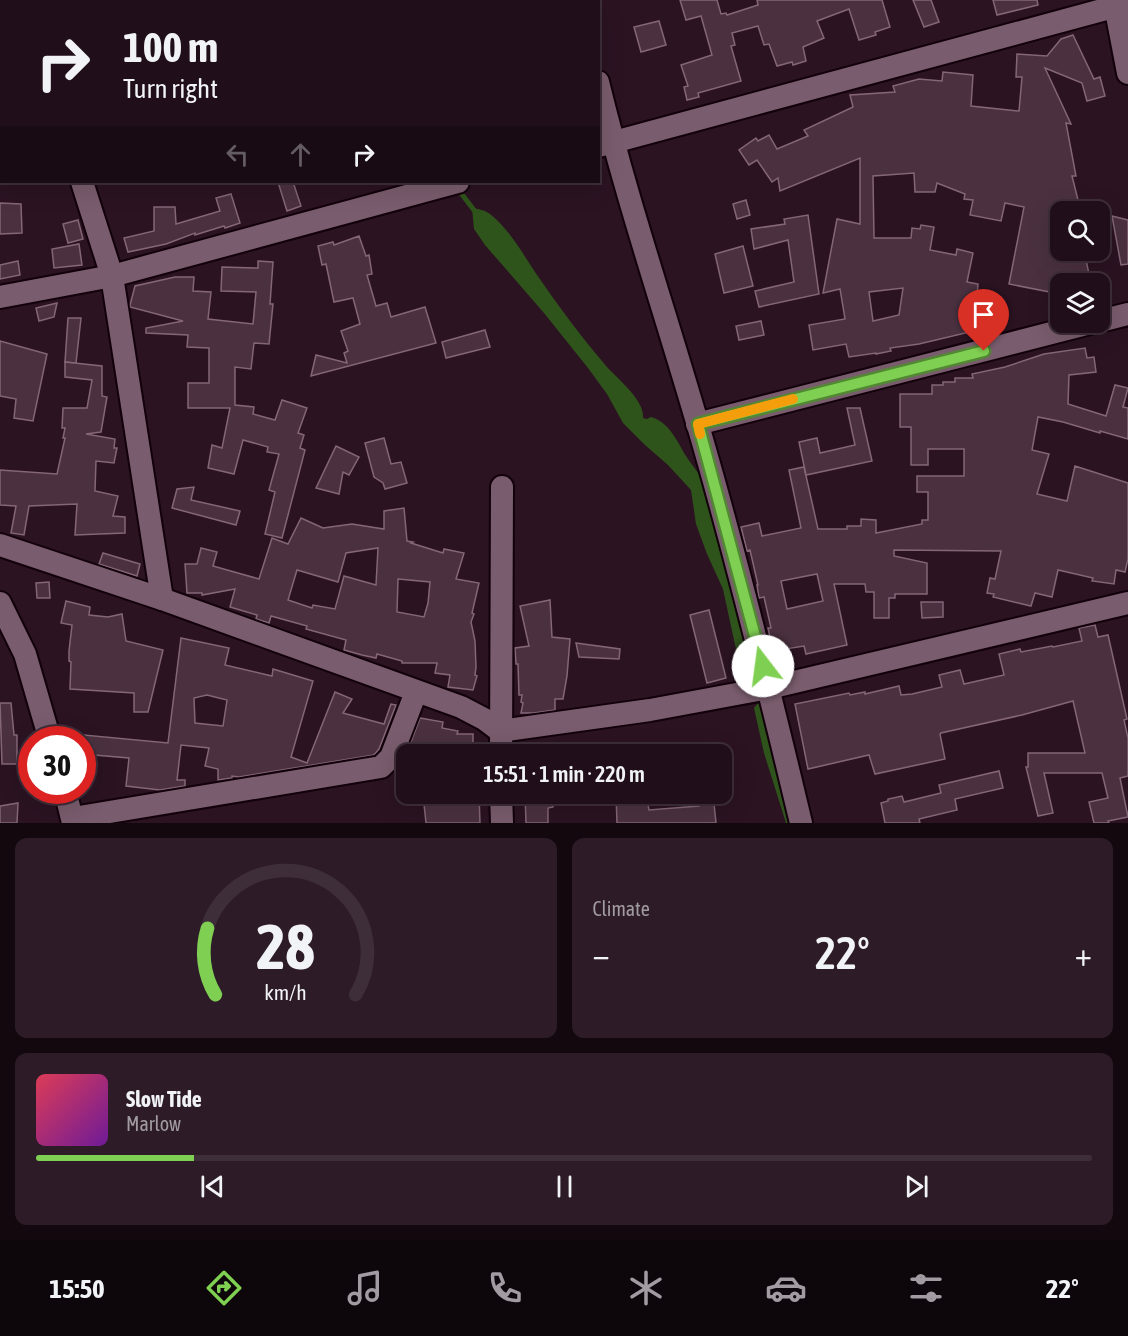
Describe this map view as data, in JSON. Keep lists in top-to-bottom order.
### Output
{
  "page": {
    "turn": ["100 m", "Turn right"],
    "limit": "30",
    "trip": "15:51 · 1 min · 220 m",
    "tile": "Climate",
    "heat": ["−", "22°", "+"],
    "song": ["Slow Tide", "Marlow"],
    "tabs": ["15:50", "22°"],
    "gauge": ["28", "km/h"]
  }
}
